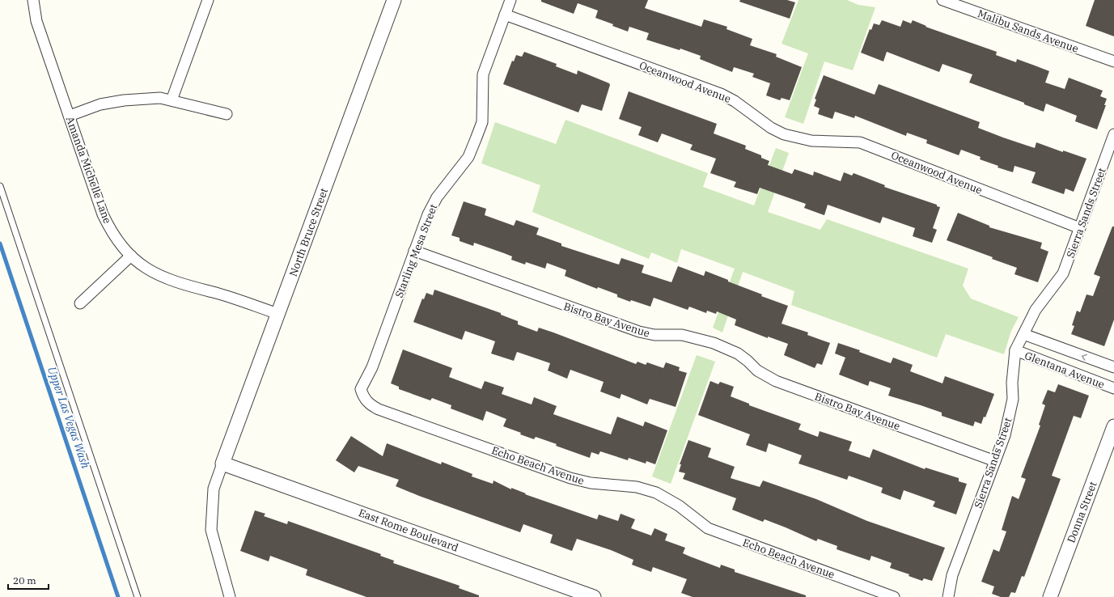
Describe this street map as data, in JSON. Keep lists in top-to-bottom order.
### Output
{
  "streets": {
    "street": [
      "Malibu Sands Avenue",
      "Oceanwood Avenue",
      "Amanda Michelle Lane",
      "Sierra Sands Street",
      "North Bruce Street",
      "Starling Mesa Street",
      "Bistro Bay Avenue",
      "Glentana Avenue",
      "Echo Beach Avenue",
      "Donna Street",
      "East Rome Boulevard"
    ]
  },
  "crossings": [
    ["Oceanwood Avenue", "Sierra Sands Street"],
    ["Oceanwood Avenue", "Starling Mesa Street"],
    ["Amanda Michelle Lane", "North Bruce Street"],
    ["Sierra Sands Street", "Bistro Bay Avenue"],
    ["Sierra Sands Street", "Glentana Avenue"],
    ["North Bruce Street", "East Rome Boulevard"],
    ["Starling Mesa Street", "Bistro Bay Avenue"],
    ["Starling Mesa Street", "Echo Beach Avenue"]
  ],
  "water": ["Upper Las Vegas Wash"],
  "scale_bar": "20 m"
}
